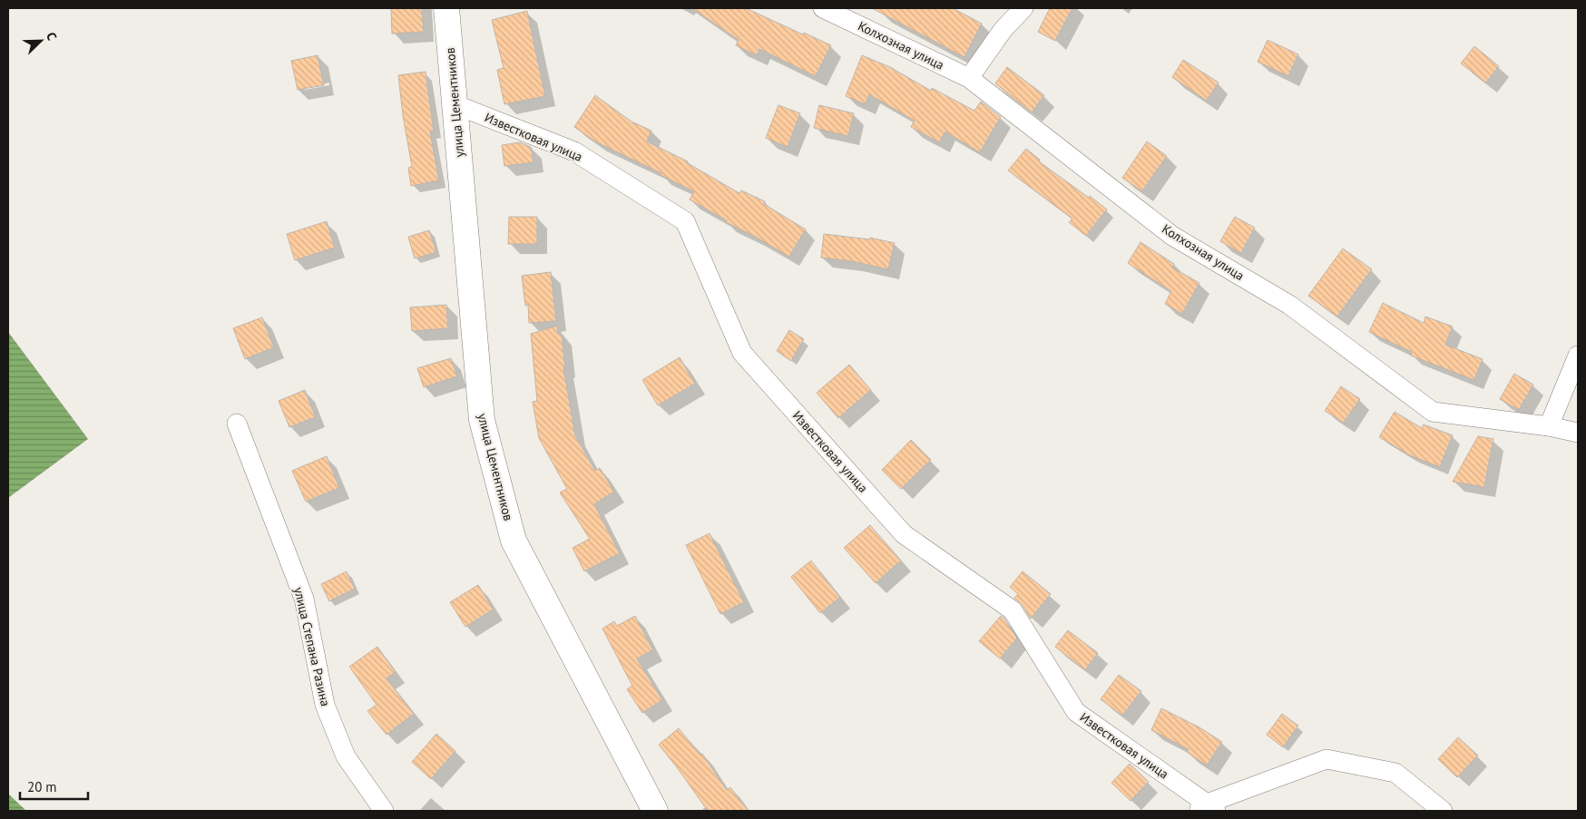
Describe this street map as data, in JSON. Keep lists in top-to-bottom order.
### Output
{
  "streets": {
    "street": [
      "Колхозная улица",
      "улица Цементников",
      "Известковая улица",
      "улица Степана Разина"
    ]
  },
  "crossings": [
    ["улица Цементников", "Известковая улица"]
  ],
  "scale_bar": "20 m",
  "north": "top right"
}
